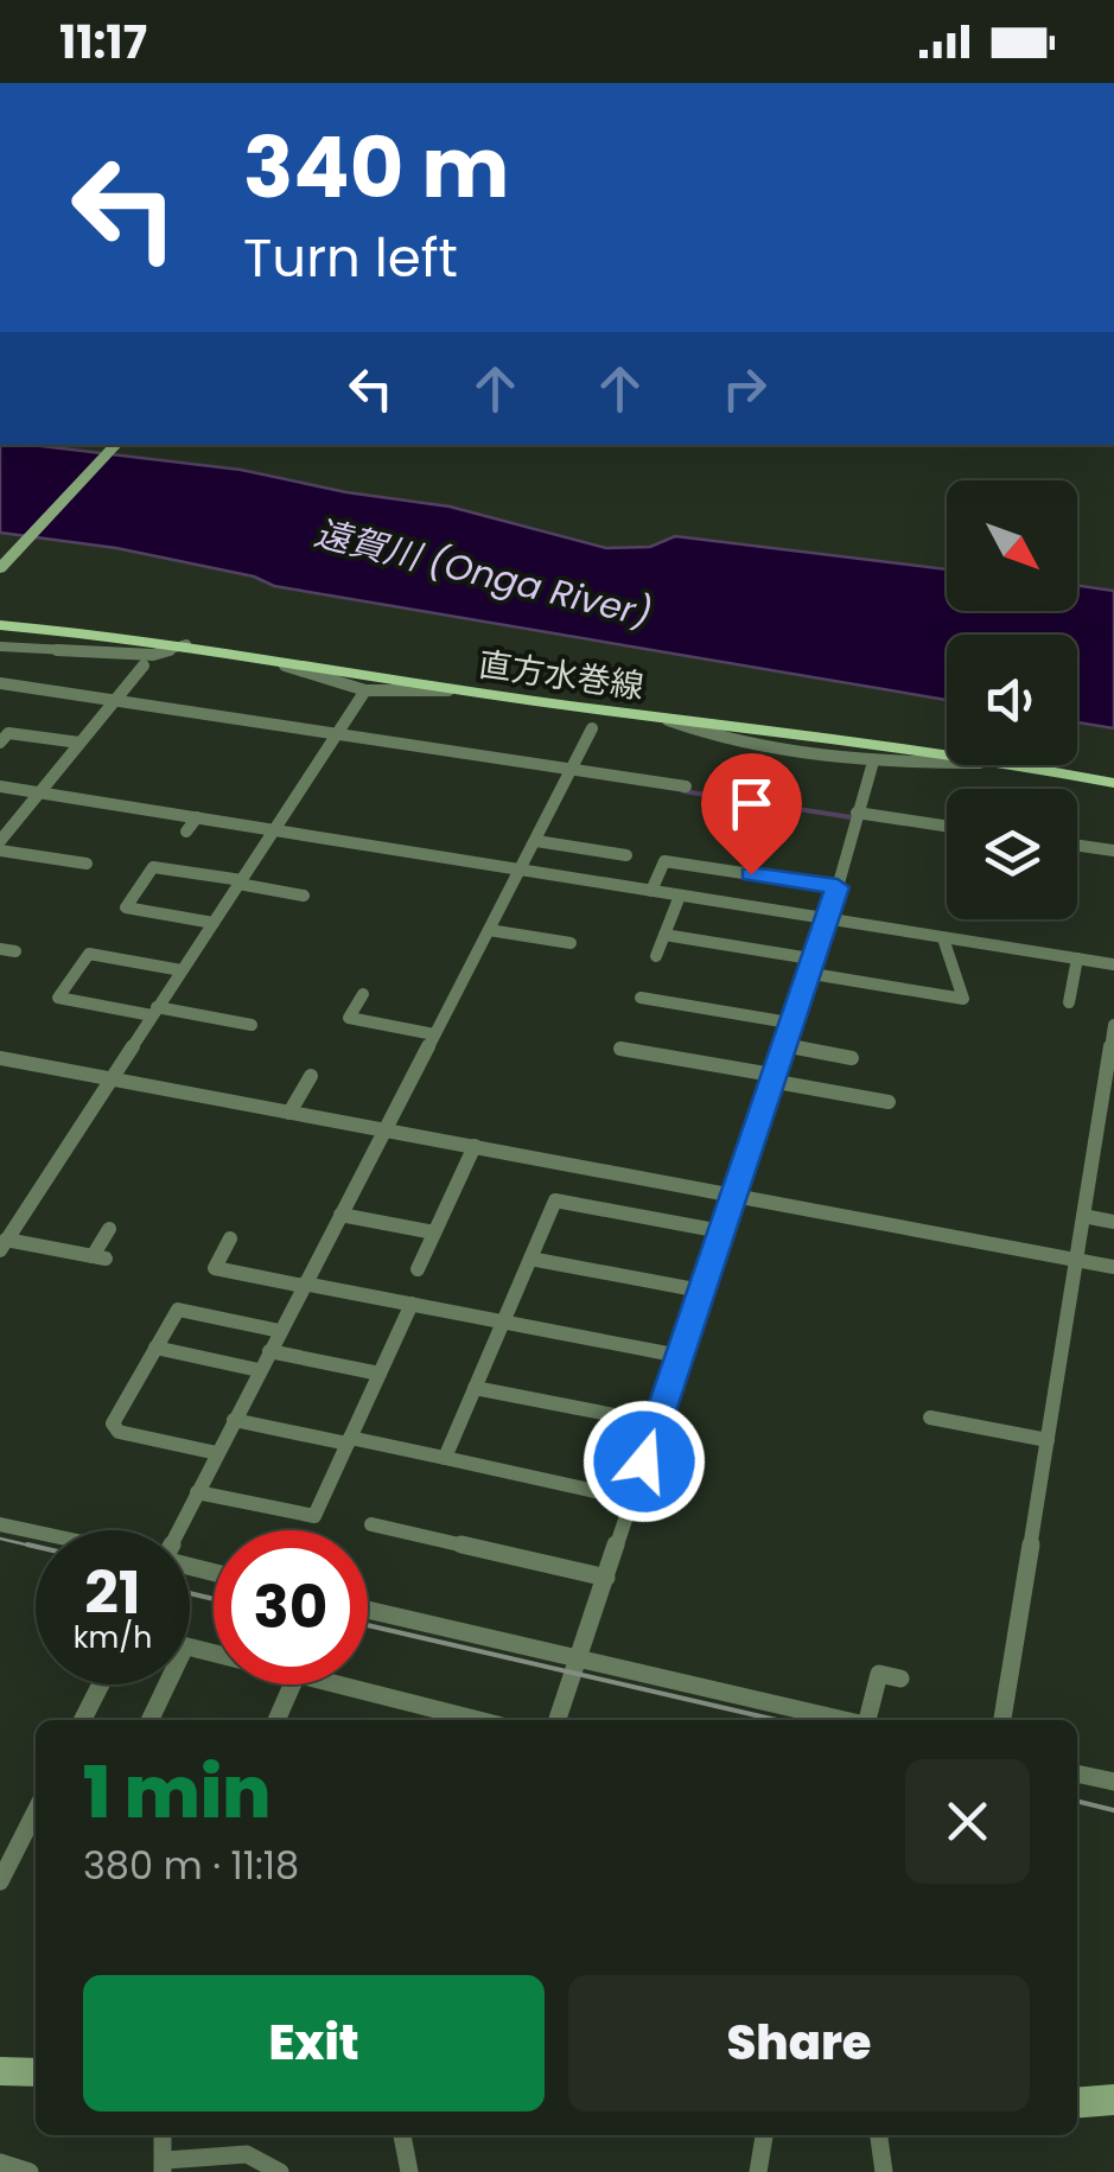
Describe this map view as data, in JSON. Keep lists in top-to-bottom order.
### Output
{
  "streets": {
    "main road": ["直方水巻線"]
  },
  "water": ["遠賀川 (Onga River)"],
  "north": "bottom right",
  "page": {
    "status": "11:17",
    "turn": ["340 m", "Turn left"],
    "speed": "21 km/h",
    "limit": "30",
    "heading": ["1 min", "380 m · 11:18"],
    "buttons": ["Exit", "Share"]
  }
}
